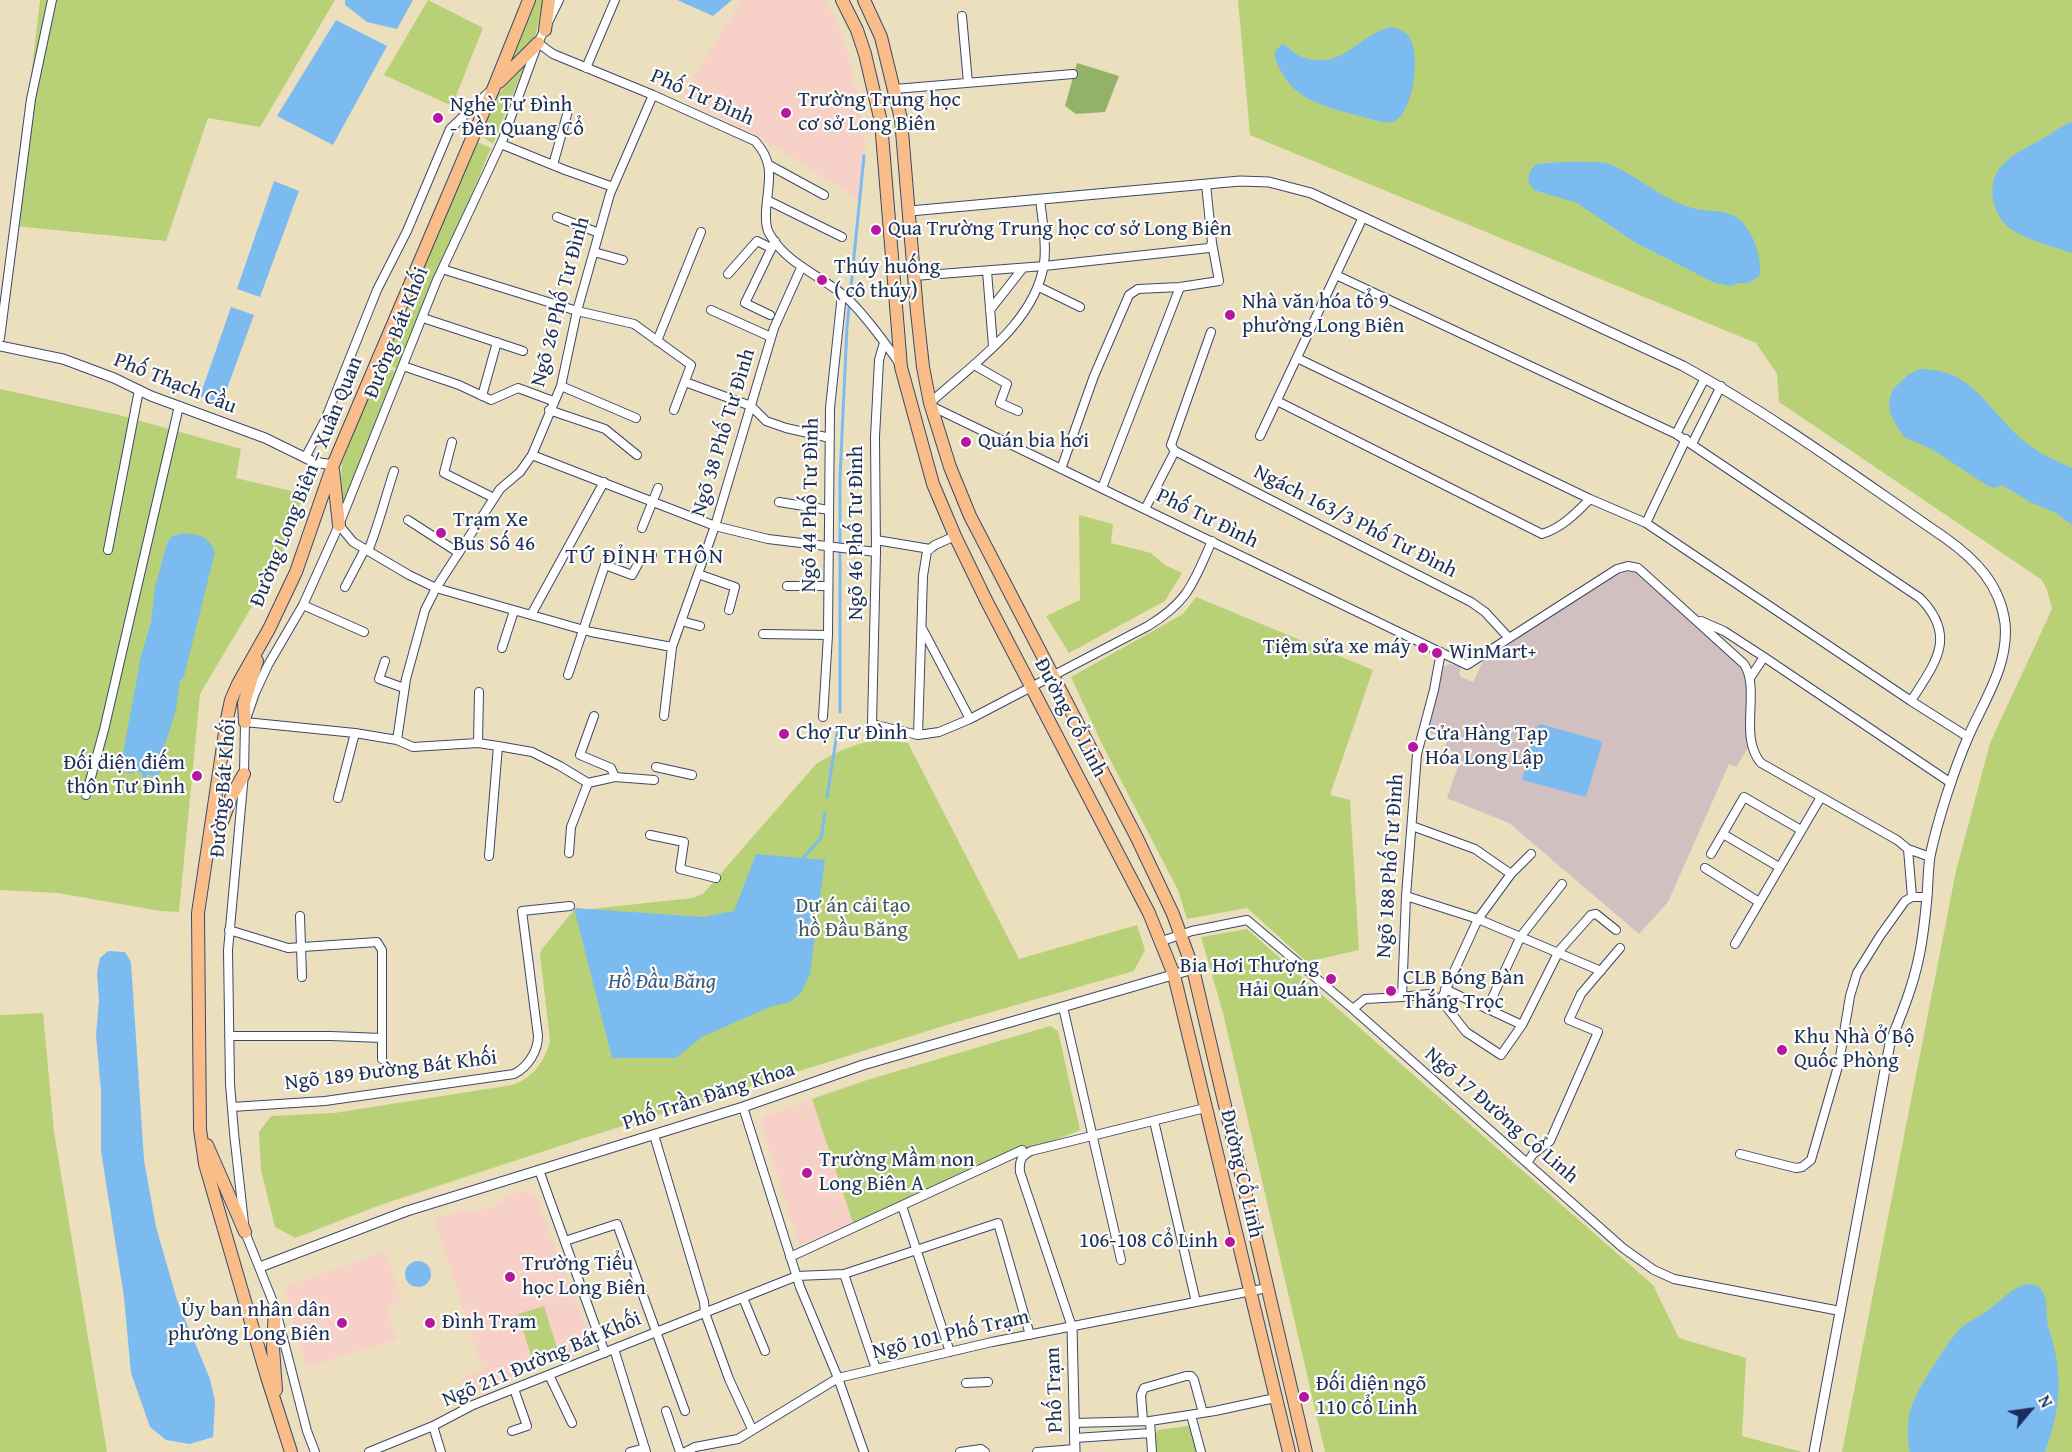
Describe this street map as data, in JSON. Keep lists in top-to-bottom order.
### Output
{
  "streets": {
    "main road": ["Đường Long Biên – Xuân Quan", "Đường Cổ Linh"],
    "street": [
      "Phố Tư Đình",
      "Ngõ 26 Phố Tư Đình",
      "Đường Bát Khối",
      "Phố Thạch Cầu",
      "Ngõ 38 Phố Tư Đình",
      "Ngõ 44 Phố Tư Đình",
      "Ngách 163/3 Phố Tư Đình",
      "Ngõ 46 Phố Tư Đình",
      "Ngõ 188 Phố Tư Đình",
      "Ngõ 189 Đường Bát Khối",
      "Phố Trần Đăng Khoa",
      "Ngõ 17 Đường Cổ Linh",
      "Ngõ 101 Phố Trạm",
      "Ngõ 211 Đường Bát Khối",
      "Phố Trạm"
    ]
  },
  "crossings": [
    ["Phố Tư Đình", "Ngõ 26 Phố Tư Đình"],
    ["Phố Tư Đình", "Đường Bát Khối"],
    ["Phố Tư Đình", "Ngách 163/3 Phố Tư Đình"],
    ["Phố Tư Đình", "Đường Cổ Linh"],
    ["Phố Tư Đình", "Ngõ 188 Phố Tư Đình"],
    ["Đường Bát Khối", "Ngõ 189 Đường Bát Khối"],
    ["Đường Bát Khối", "Phố Trần Đăng Khoa"],
    ["Phố Thạch Cầu", "Đường Long Biên – Xuân Quan"],
    ["Đường Cổ Linh", "Phố Trần Đăng Khoa"],
    ["Đường Cổ Linh", "Ngõ 17 Đường Cổ Linh"],
    ["Đường Cổ Linh", "Ngõ 101 Phố Trạm"],
    ["Ngõ 101 Phố Trạm", "Ngõ 211 Đường Bát Khối"],
    ["Ngõ 101 Phố Trạm", "Phố Trạm"]
  ],
  "districts": ["TỨ ĐỈNH THÔN"],
  "water": ["Hồ Đầu Băng"],
  "parks": ["Dự án cải tạo hồ Đầu Băng"],
  "places": [
    "Trường Trung học cơ sở Long Biên",
    "Nghè Tư Đình - Đền Quang Cổ",
    "Qua Trường Trung học cơ sở Long Biên",
    "Thúy huống ( cô thúy)",
    "Nhà văn hóa tổ 9 phường Long Biên",
    "Quán bia hơi",
    "Trạm Xe Bus Số 46",
    "Tiệm sửa xe máy",
    "WinMart+",
    "Chợ Tư Đình",
    "Cửa Hàng Tạp Hóa Long Lập",
    "Đối diện điếm thôn Tư Đình",
    "Bia Hơi Thượng Hải Quán",
    "CLB Bóng Bàn Thắng Trọc",
    "Khu Nhà Ở Bộ Quốc Phòng",
    "Trường Mầm non Long Biên A",
    "106-108 Cổ Linh",
    "Trường Tiểu học Long Biên",
    "Ủy ban nhân dân phường Long Biên",
    "Đình Trạm",
    "Đối diện ngõ 110 Cổ Linh"
  ],
  "north": "top right"
}
